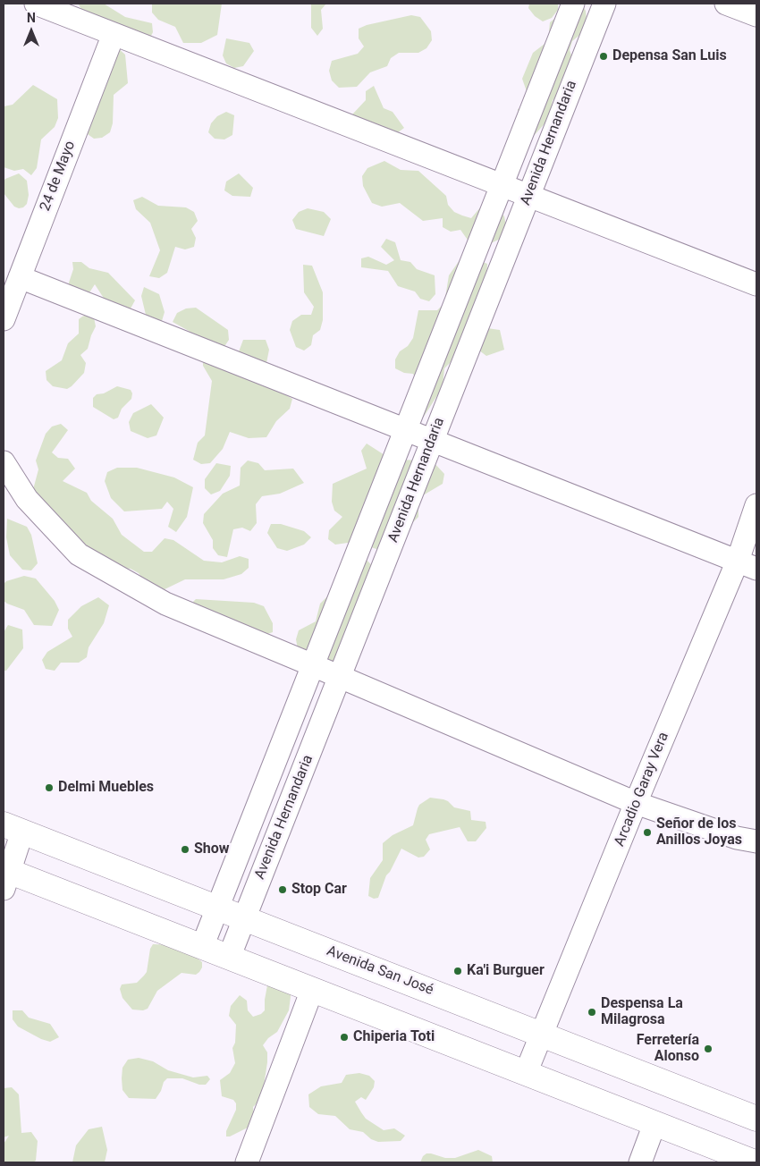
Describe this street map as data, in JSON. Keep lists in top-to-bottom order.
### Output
{
  "streets": {
    "street": [
      "Avenida Hernandaria",
      "24 de Mayo",
      "Arcadio Garay Vera",
      "Avenida San José"
    ]
  },
  "crossings": [
    ["Avenida Hernandaria", "Avenida San José"],
    ["Arcadio Garay Vera", "Avenida San José"]
  ],
  "places": [
    "Depensa San Luis",
    "Delmi Muebles",
    "Señor de los Anillos Joyas",
    "Show",
    "Stop Car",
    "Ka'i Burguer",
    "Despensa La Milagrosa",
    "Chiperia Toti",
    "Ferretería Alonso"
  ],
  "north": "top"
}
